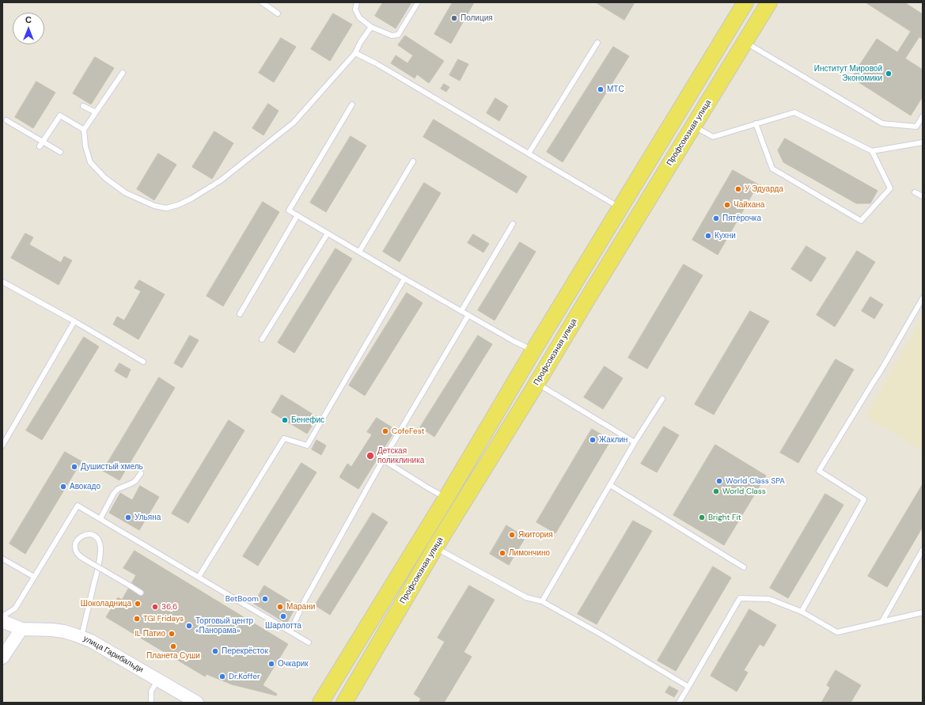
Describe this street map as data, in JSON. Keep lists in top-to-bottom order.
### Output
{
  "streets": {
    "main road": ["Профсоюзная улица"],
    "street": ["улица Гарибальди"]
  },
  "places": [
    "Полиция",
    "Институт Мировой Экономики",
    "МТС",
    "У Эдуарда",
    "Чайхана",
    "Пятёрочка",
    "Кухни",
    "Бенефис",
    "CofeFest",
    "Жаклин",
    "Детская поликлиника",
    "Душистый хмель",
    "World Class SPA",
    "Авокадо",
    "World Class",
    "Ульяна",
    "Bright Fit",
    "Якитория",
    "Лимончино",
    "BetBoom",
    "Шоколадница",
    "36,6",
    "Марани",
    "Шарлотта",
    "TGI Fridays",
    "Торговый центр «Панорама»",
    "IL Патио",
    "Планета Суши",
    "Перекрёсток",
    "Очкарик",
    "Dr.Koffer"
  ],
  "north": "top"
}
